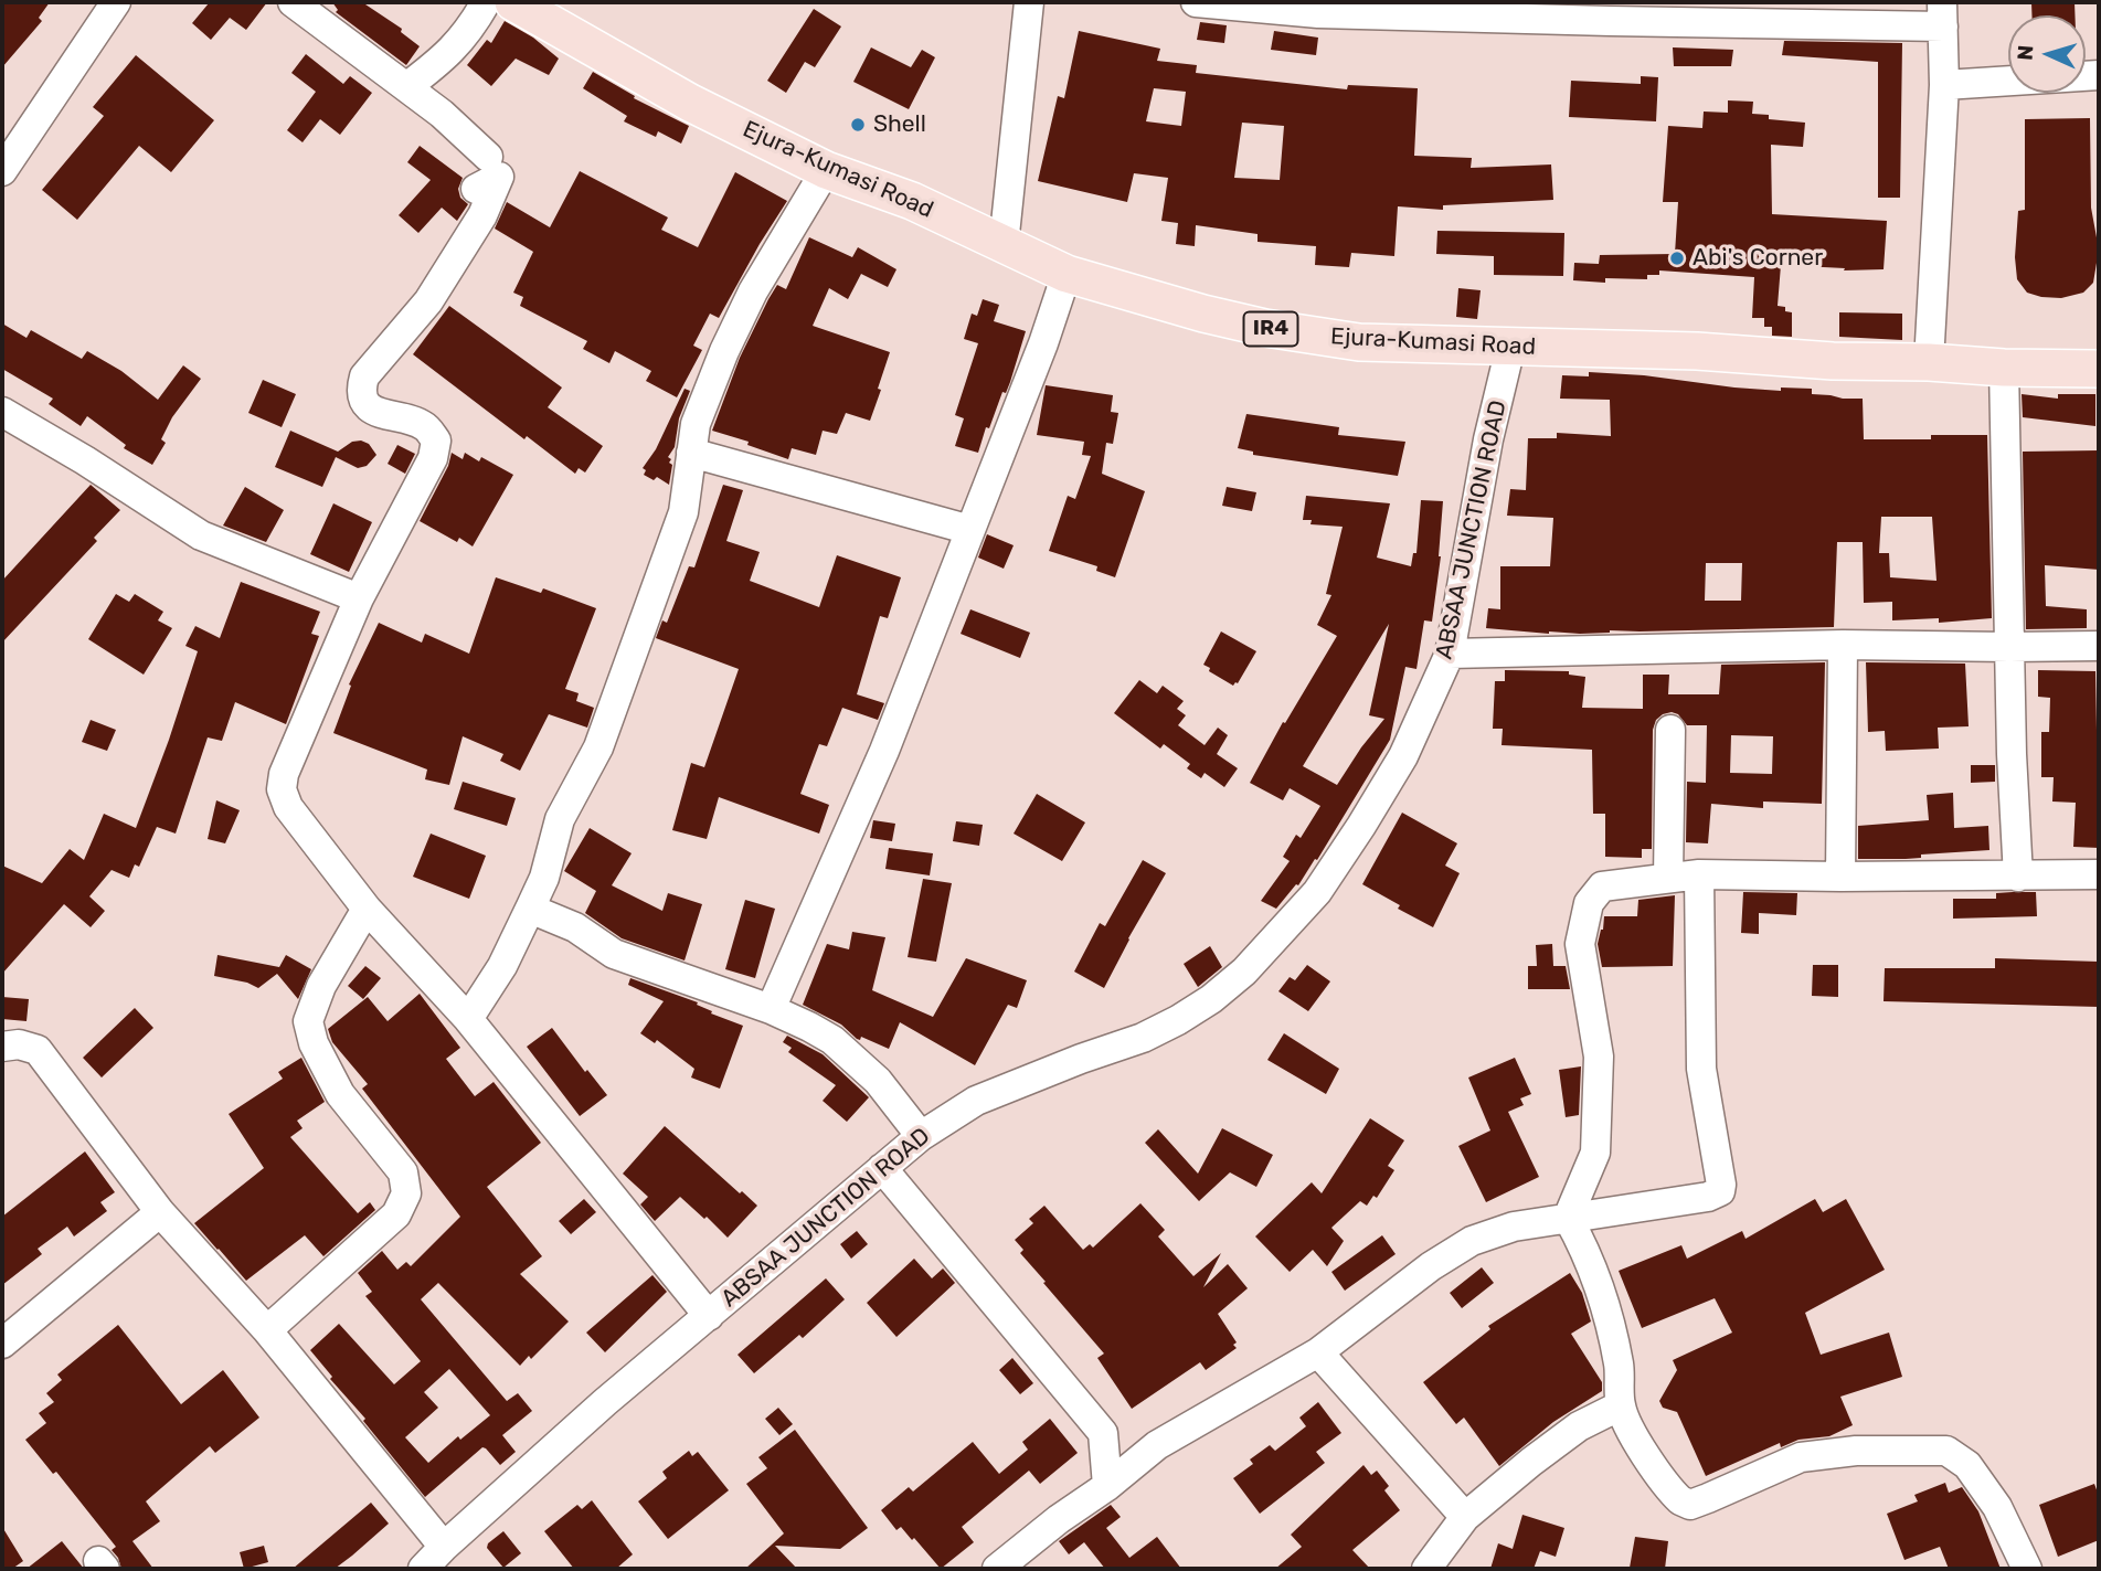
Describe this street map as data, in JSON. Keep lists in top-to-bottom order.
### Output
{
  "streets": {
    "main road": ["Ejura-Kumasi Road", "IR4"],
    "street": ["ABSAA JUNCTION ROAD"]
  },
  "crossings": [
    ["Ejura-Kumasi Road", "ABSAA JUNCTION ROAD"]
  ],
  "places": ["Shell", "Abi's Corner"],
  "north": "left"
}
